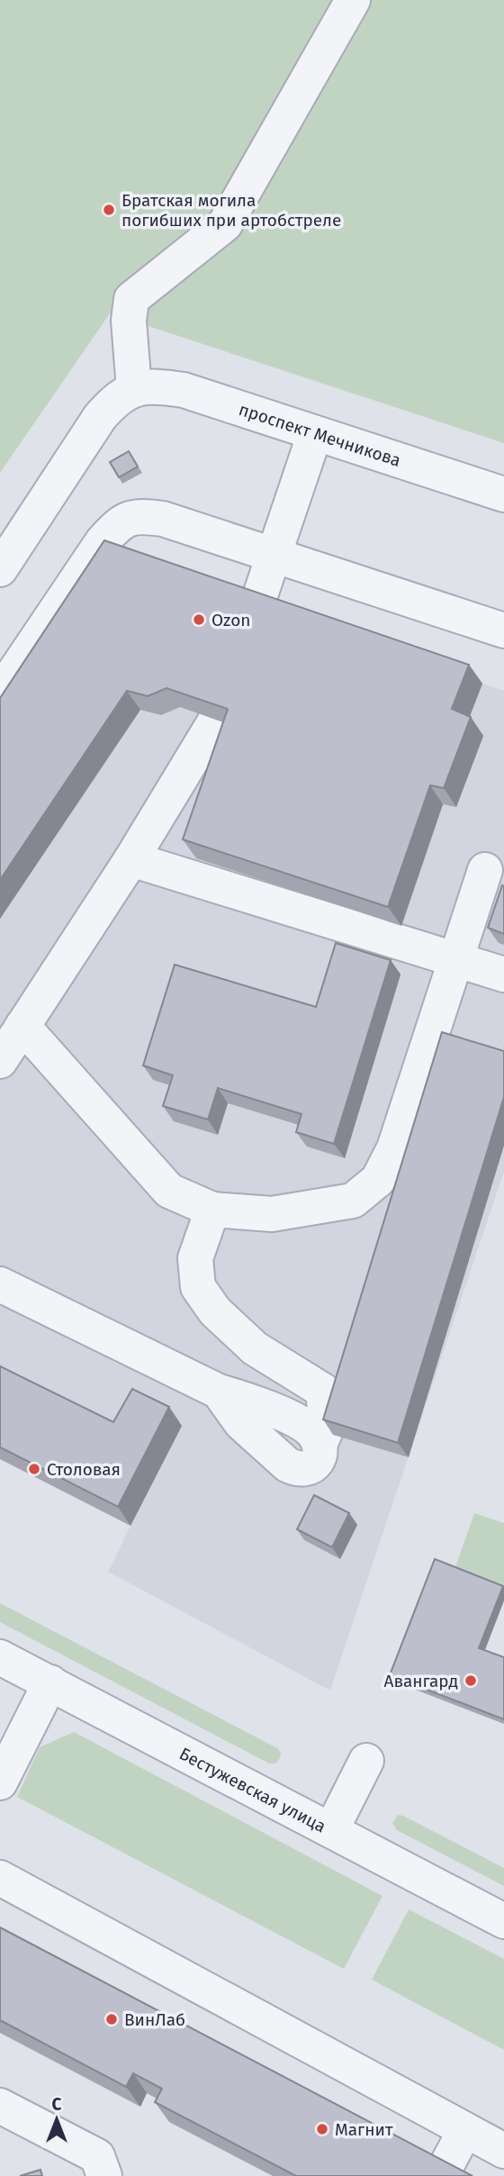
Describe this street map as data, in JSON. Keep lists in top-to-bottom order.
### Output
{
  "streets": {
    "street": ["проспект Мечникова", "Бестужевская улица"]
  },
  "places": [
    "Братская могила погибших при артобстреле",
    "Ozon",
    "Столовая",
    "Авангард",
    "ВинЛаб",
    "Магнит"
  ],
  "north": "top"
}
